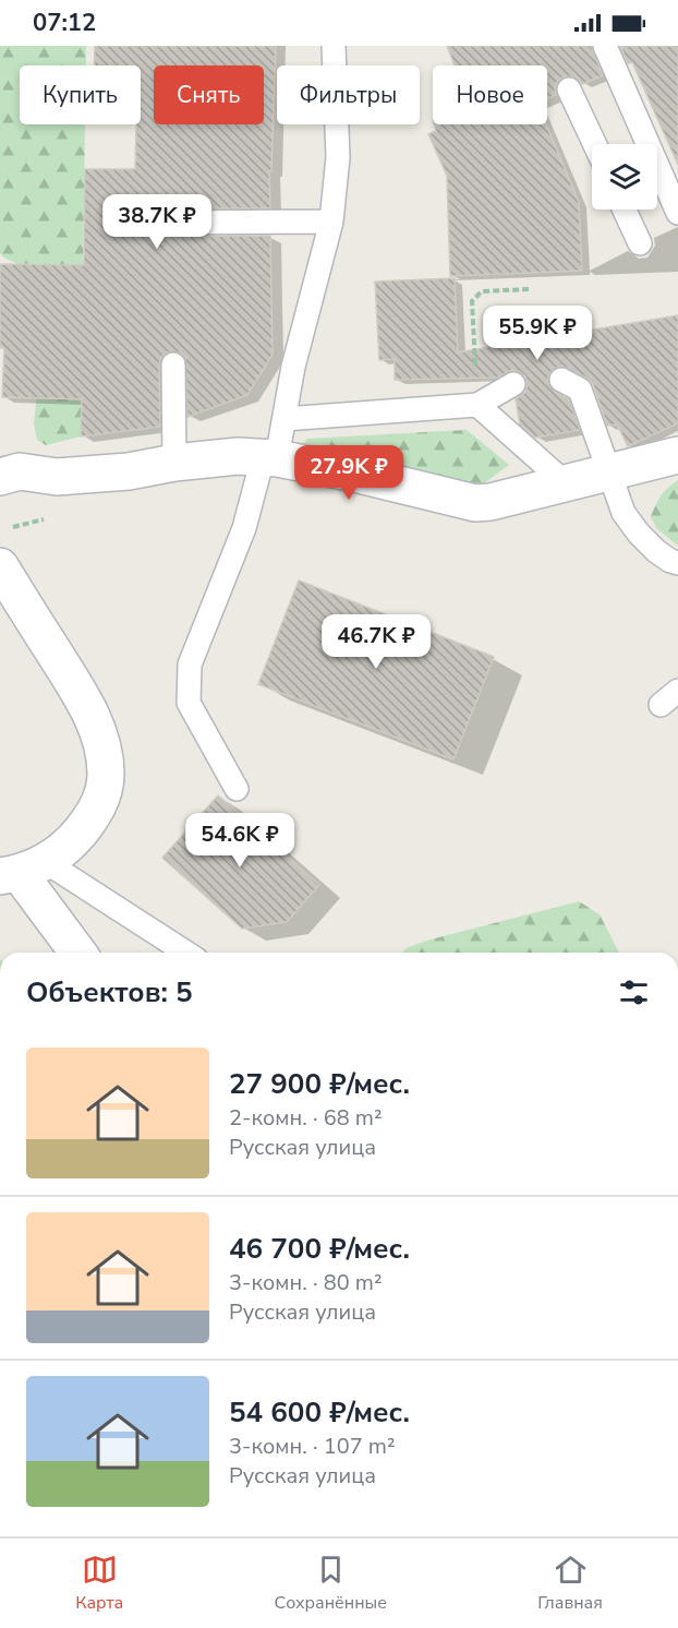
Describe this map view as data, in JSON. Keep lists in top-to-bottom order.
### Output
{
  "page": {
    "status": "07:12",
    "chip": [
      "Купить",
      "Снять",
      "Фильтры",
      "Новое"
    ],
    "price": [
      "38.7K ₽",
      "55.9K ₽",
      "27.9K ₽",
      "46.7K ₽",
      "54.6K ₽"
    ],
    "heading": "Объектов: 5",
    "list": [
      {
        "name": "27 900 ₽/мес.",
        "note": "2-комн. · 68 m² · Русская улица"
      },
      {
        "name": "46 700 ₽/мес.",
        "note": "3-комн. · 80 m² · Русская улица"
      },
      {
        "name": "54 600 ₽/мес.",
        "note": "3-комн. · 107 m² · Русская улица"
      }
    ],
    "tabs": ["Карта", "Сохранённые", "Главная"]
  }
}
